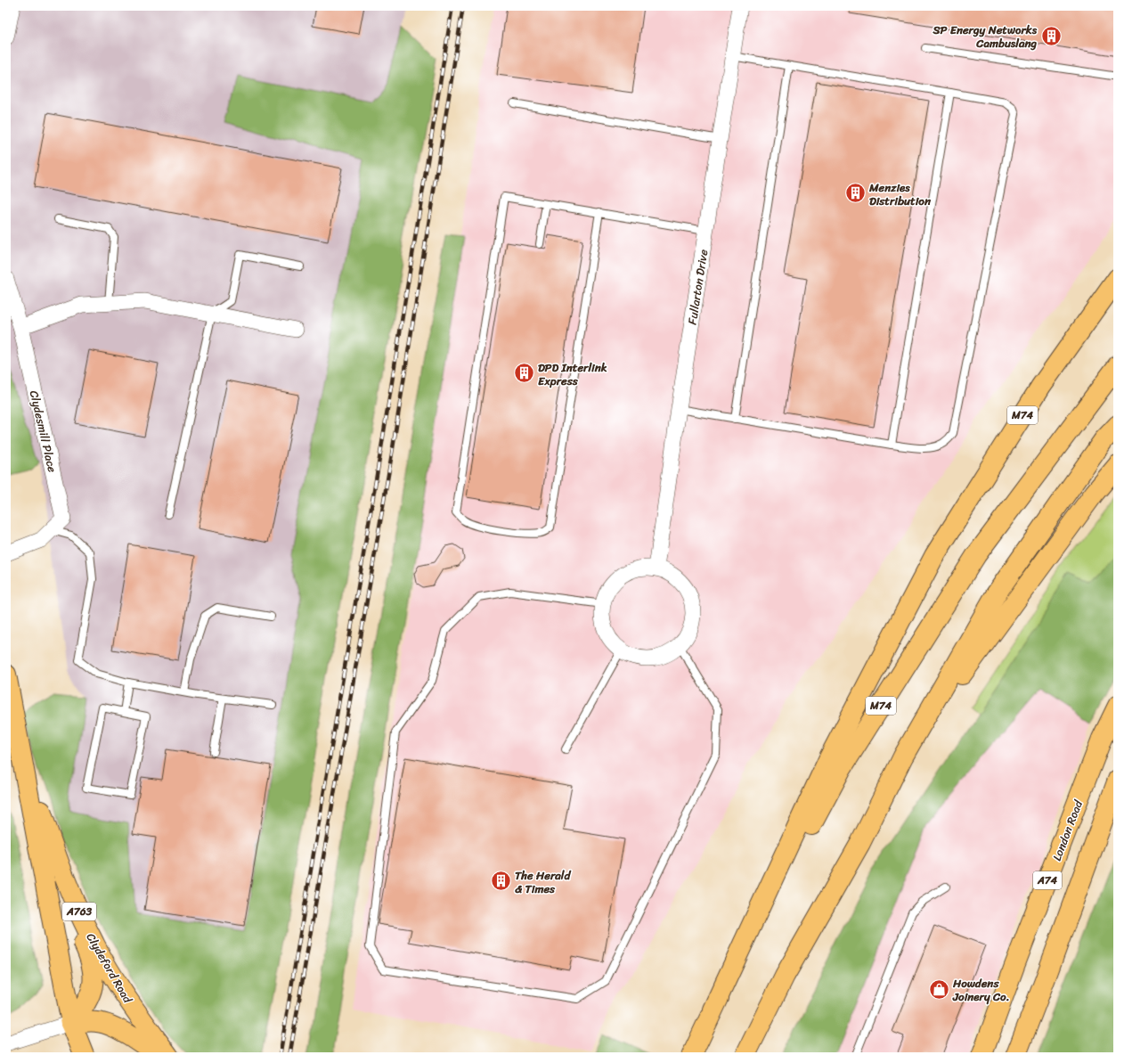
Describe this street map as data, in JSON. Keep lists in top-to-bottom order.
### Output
{
  "streets": {
    "main road": [
      "M74",
      "London Road",
      "A74",
      "A763",
      "Clydeford Road"
    ],
    "street": ["Fullarton Drive", "Clydesmill Place"]
  },
  "crossings": [
    ["A763", "Clydeford Road"]
  ],
  "places": {
    "building": [
      "SP Energy Networks Cambuslang",
      "Menzies Distribution",
      "DPD Interlink Express",
      "The Herald & Times"
    ],
    "shop": ["Howdens Joinery Co."]
  }
}
